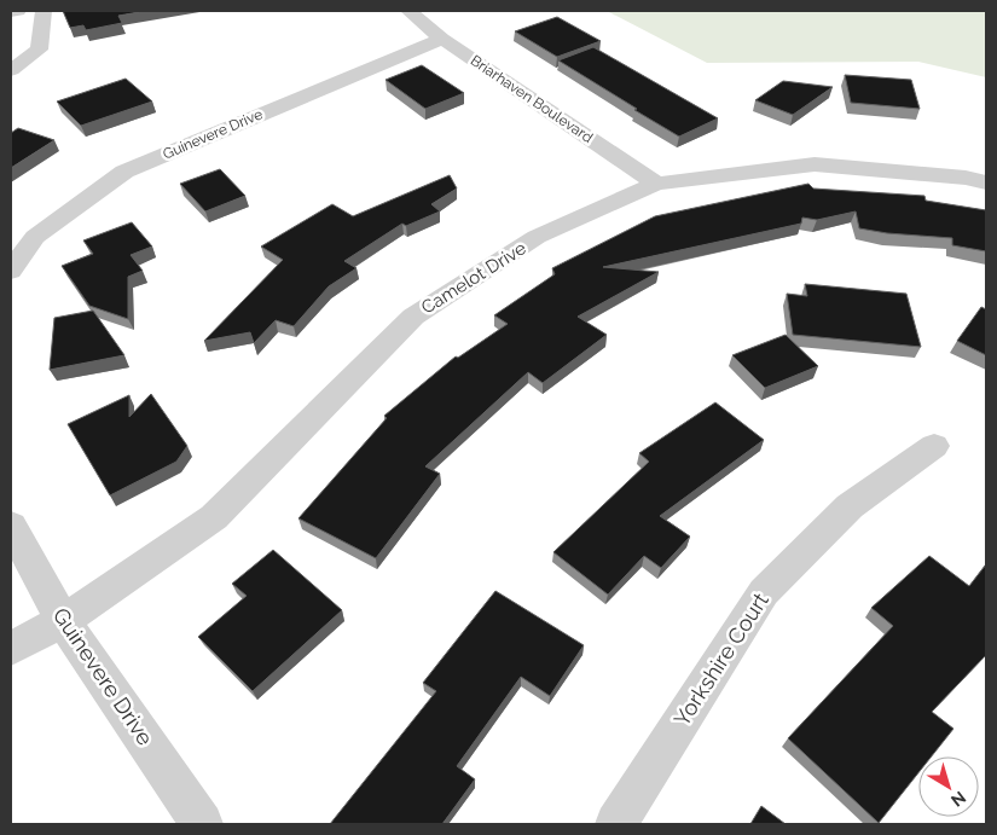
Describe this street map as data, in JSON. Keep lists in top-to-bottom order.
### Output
{
  "streets": {
    "street": [
      "Briarhaven Boulevard",
      "Guinevere Drive",
      "Camelot Drive",
      "Yorkshire Court"
    ]
  },
  "crossings": [
    ["Briarhaven Boulevard", "Guinevere Drive"],
    ["Briarhaven Boulevard", "Camelot Drive"],
    ["Guinevere Drive", "Camelot Drive"]
  ],
  "north": "bottom right"
}
